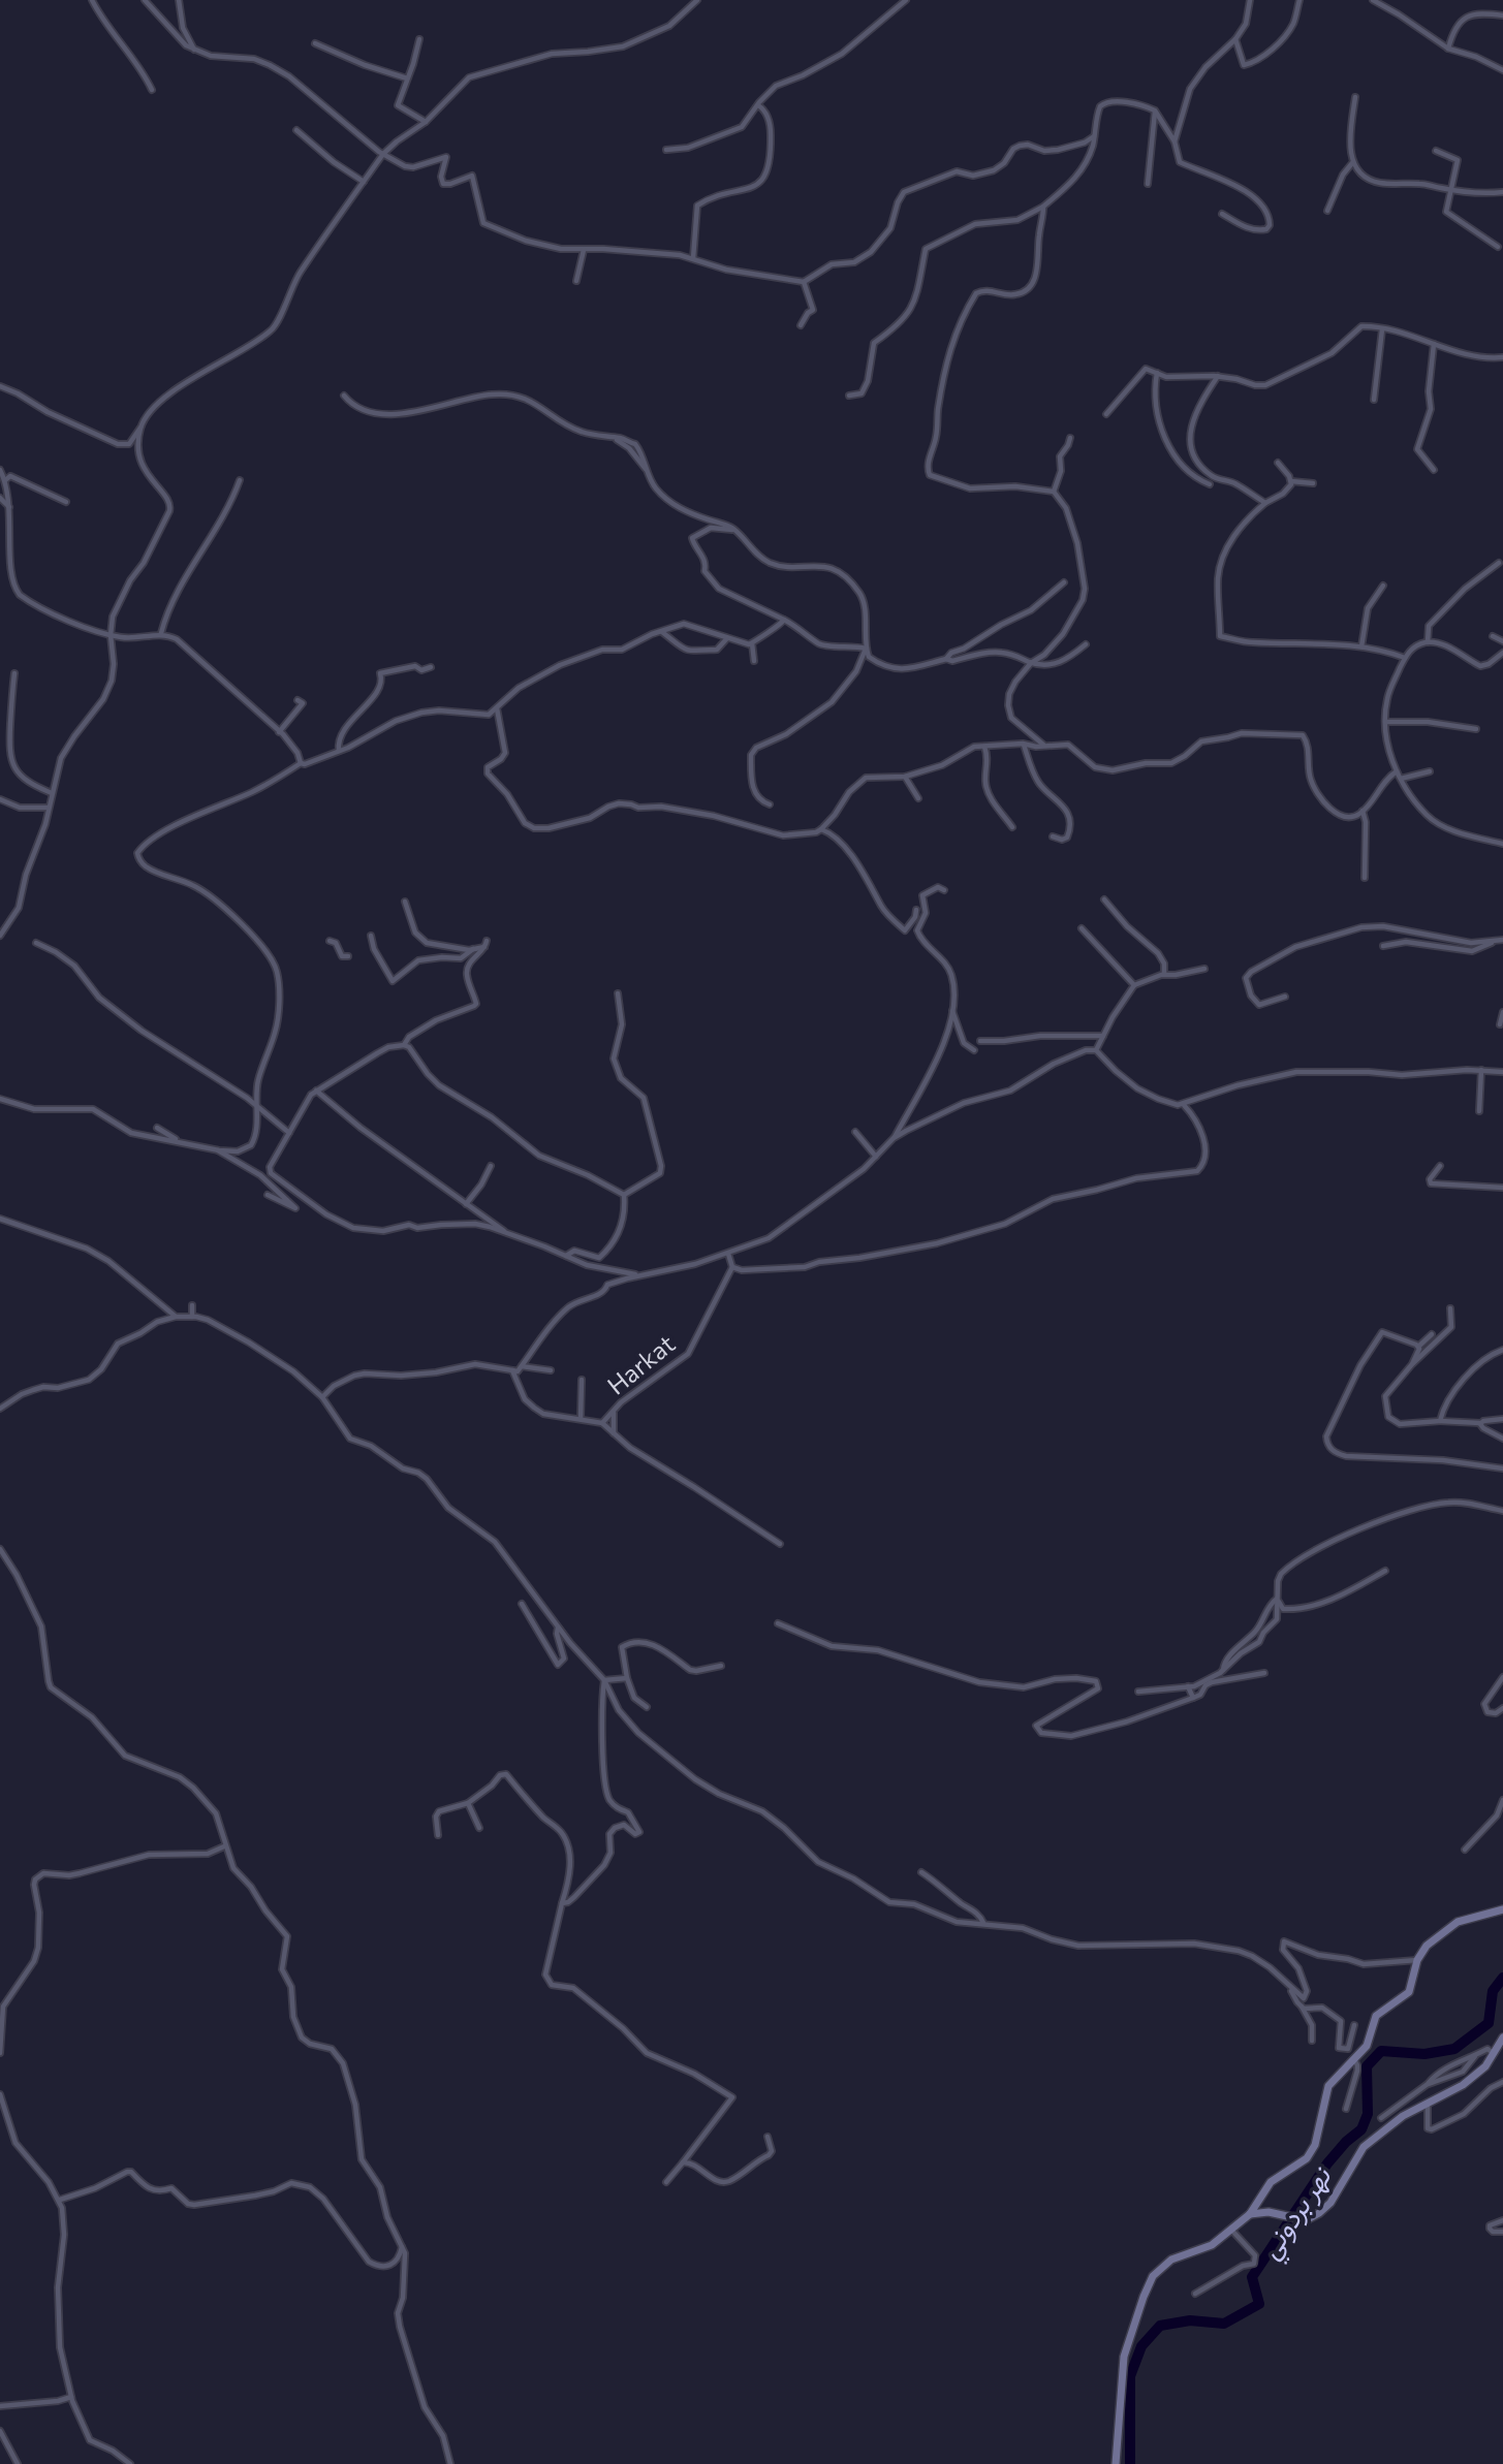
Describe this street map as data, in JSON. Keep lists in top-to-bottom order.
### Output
{
  "streets": {
    "street": ["Harkat"]
  },
  "water": ["نهر بردوني"]
}
